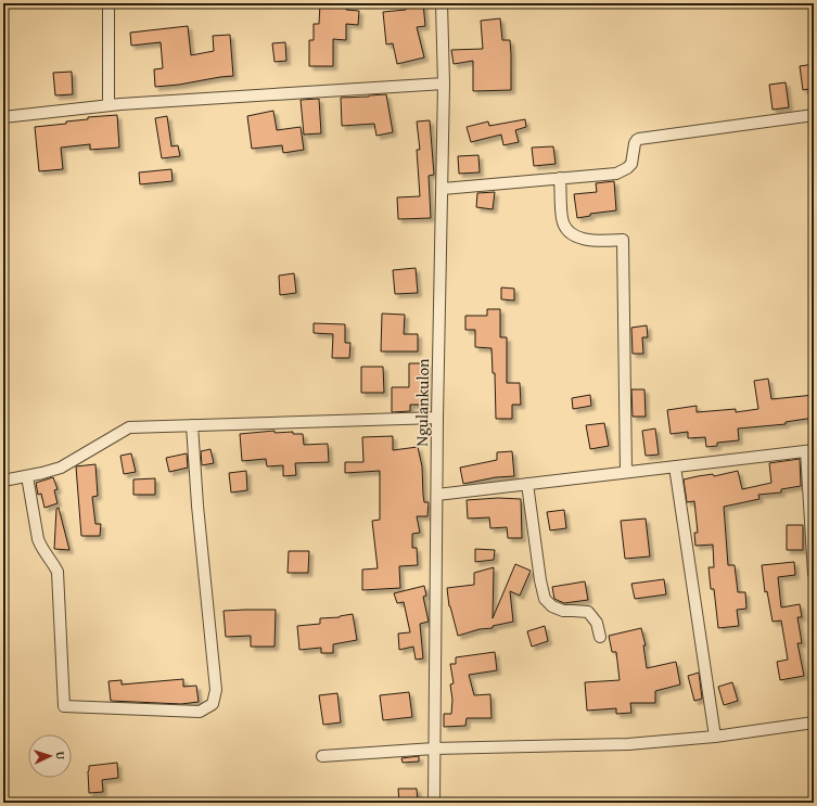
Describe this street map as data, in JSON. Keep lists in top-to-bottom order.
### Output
{
  "streets": {
    "street": ["Ngulankulon"]
  },
  "north": "right"
}
